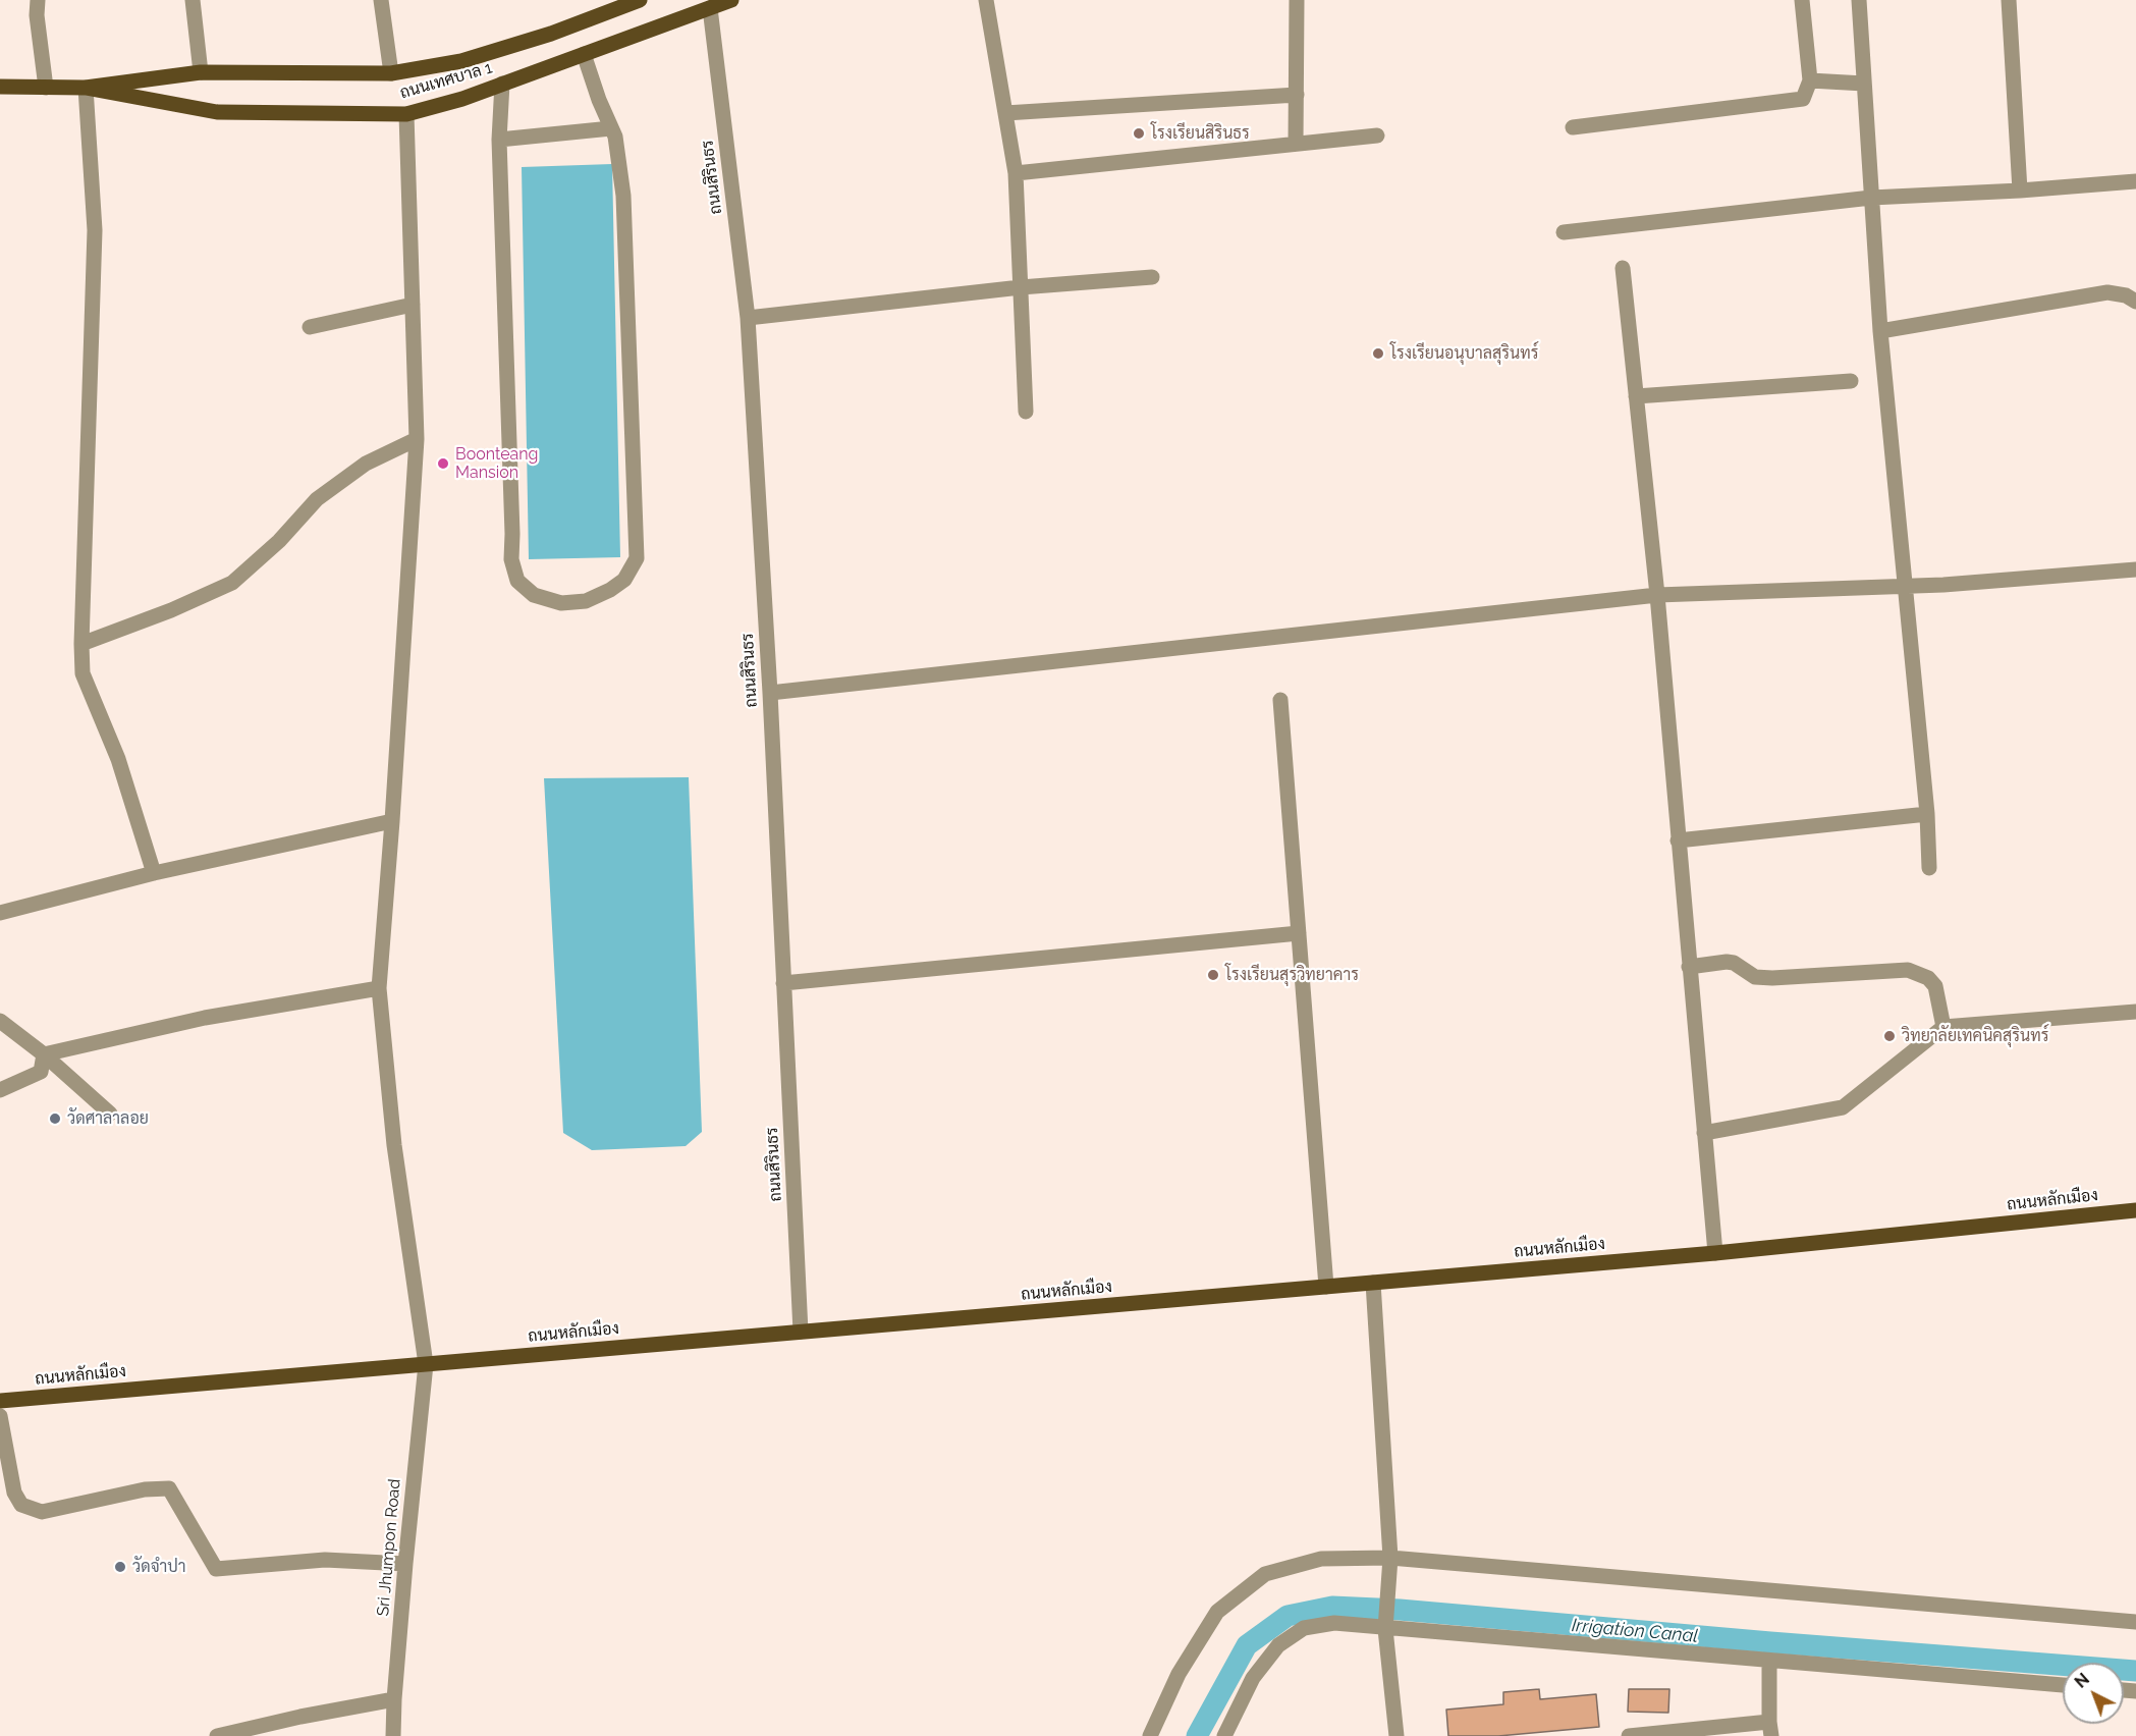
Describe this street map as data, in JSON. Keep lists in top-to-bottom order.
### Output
{
  "streets": {
    "main road": ["ถนนเทศบาล 1", "ถนนหลักเมือง"],
    "street": ["ถนนสิรินธร", "Sri Jhumpon Road"]
  },
  "crossings": [
    ["ถนนเทศบาล 1", "ถนนสิรินธร"],
    ["ถนนเทศบาล 1", "Sri Jhumpon Road"],
    ["ถนนสิรินธร", "ถนนหลักเมือง"],
    ["ถนนหลักเมือง", "Sri Jhumpon Road"]
  ],
  "water": ["Irrigation Canal"],
  "places": [
    "โรงเรียนสิรินธร",
    "โรงเรียนอนุบาลสุรินทร์",
    "Boonteang Mansion",
    "โรงเรียนสุรวิทยาคาร",
    "วิทยาลัยเทคนิคสุรินทร์",
    "วัดศาลาลอย",
    "วัดจำปา"
  ],
  "north": "top left"
}
